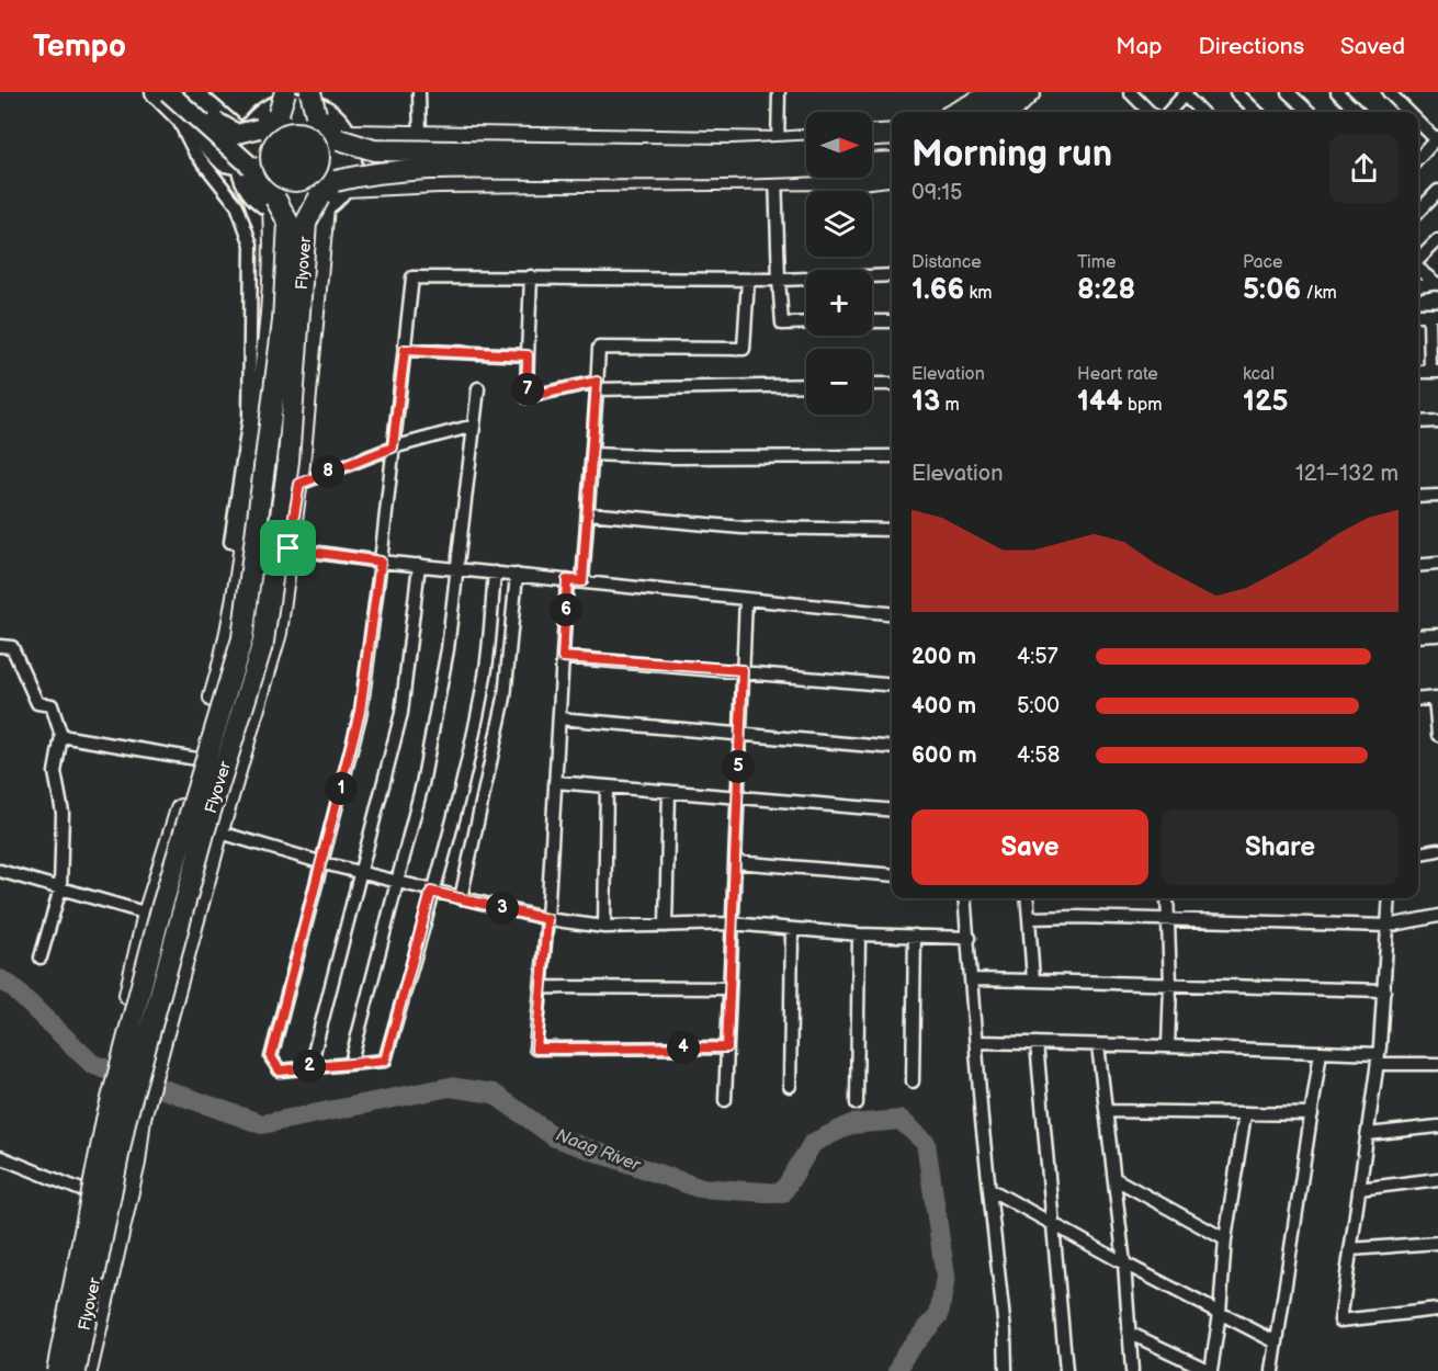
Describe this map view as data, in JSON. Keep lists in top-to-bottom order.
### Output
{
  "streets": {
    "highway": ["Flyover"]
  },
  "water": ["Naag River"],
  "north": "right",
  "page": {
    "header": "Tempo",
    "nav": ["Map", "Directions", "Saved"],
    "map_buttons": ["+", "−"],
    "heading": ["Morning run", "09:15"],
    "stats": [
      ["Distance", "1.66 km"],
      ["Time", "8:28"],
      ["Pace", "5:06 /km"],
      ["Elevation", "13 m"],
      ["Heart rate", "144 bpm"],
      ["kcal", "125"]
    ],
    "pins": [
      "7",
      "8",
      "6",
      "5",
      "1",
      "3",
      "4",
      "2"
    ],
    "chart": ["Elevation", "121–132 m"],
    "list": [
      {
        "name": "200 m",
        "note": "4:57"
      },
      {
        "name": "400 m",
        "note": "5:00"
      },
      {
        "name": "600 m",
        "note": "4:58"
      }
    ],
    "buttons": ["Save", "Share"]
  }
}
